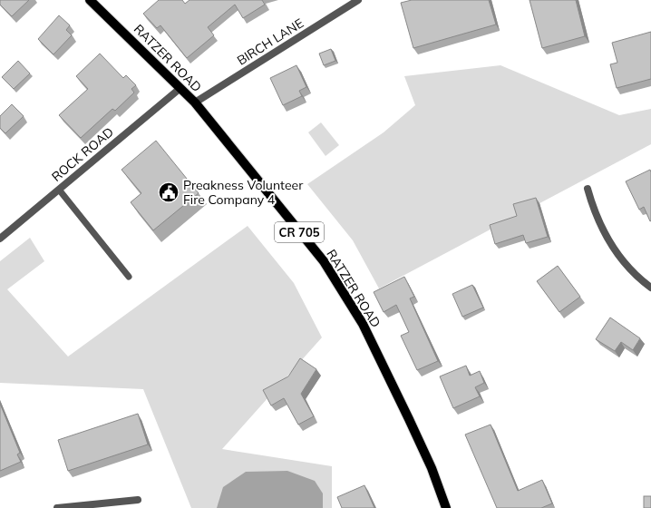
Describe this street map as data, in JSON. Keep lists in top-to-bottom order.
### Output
{
  "streets": {
    "main road": ["RATZER ROAD", "CR 705"],
    "street": ["BIRCH LANE", "ROCK ROAD"]
  },
  "crossings": [
    ["BIRCH LANE", "RATZER ROAD"],
    ["RATZER ROAD", "ROCK ROAD"]
  ],
  "places": {
    "public building": ["Preakness Volunteer Fire Company 4"]
  }
}
